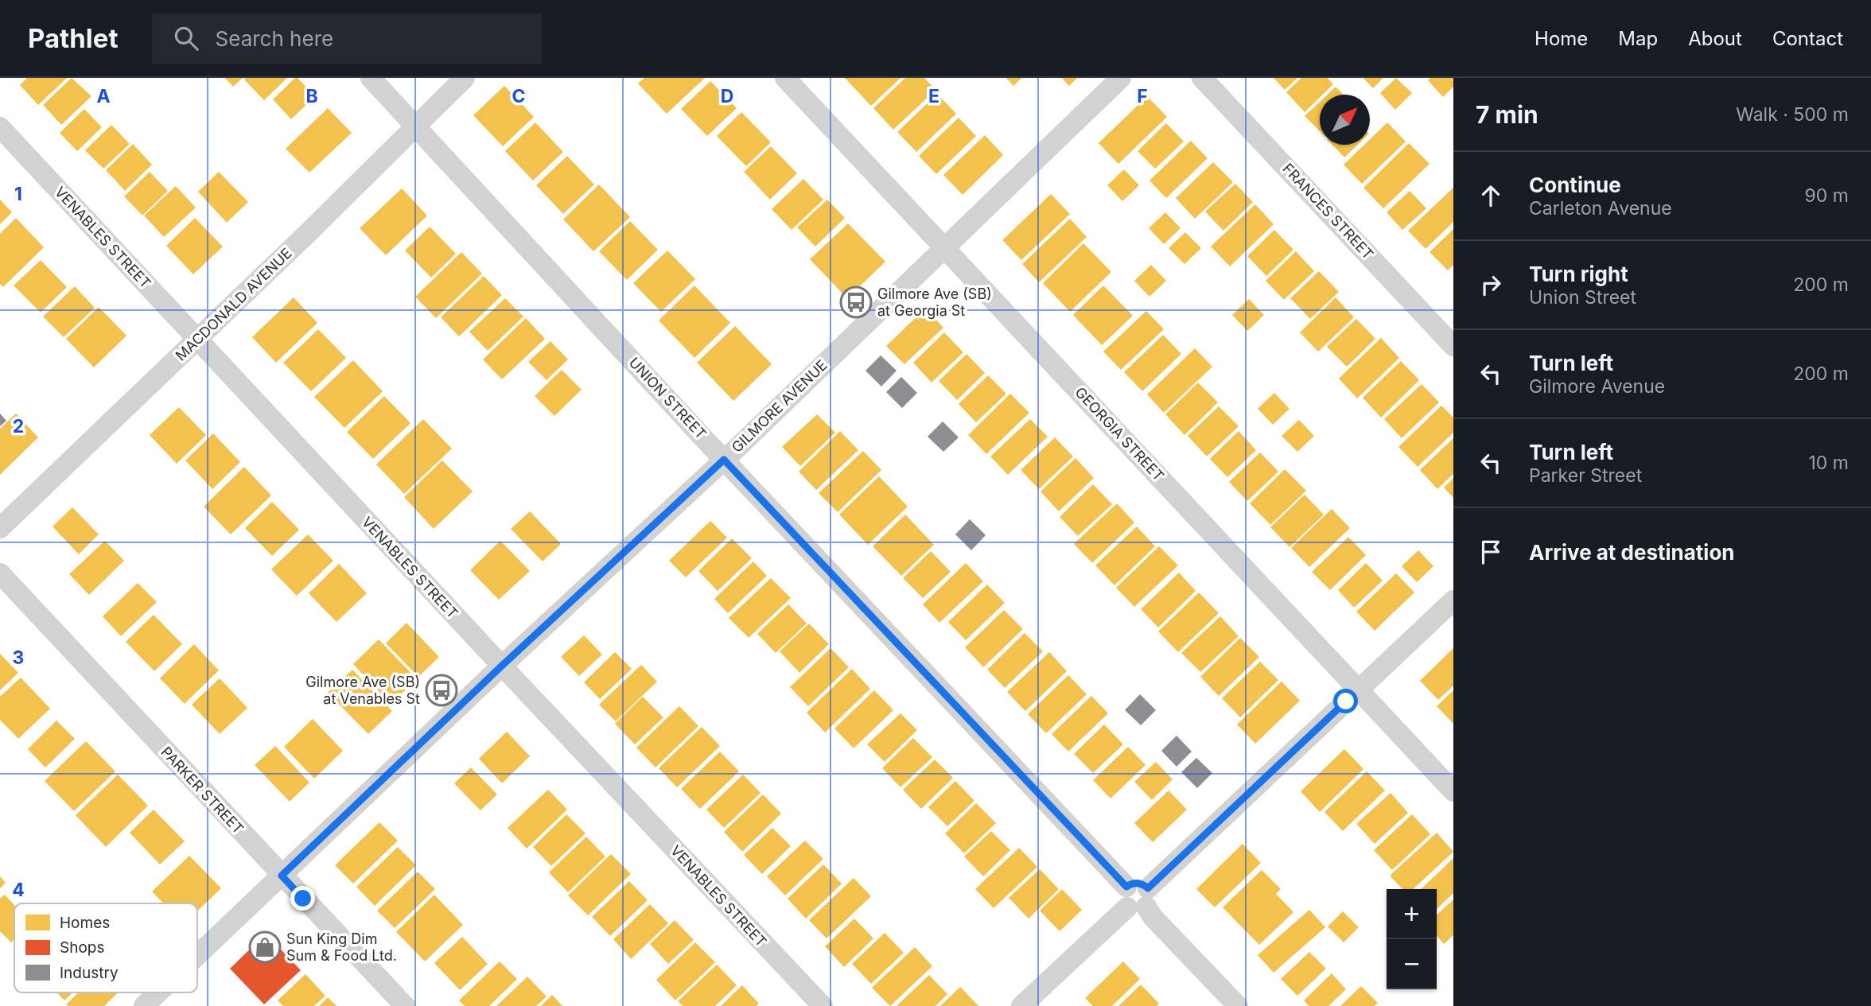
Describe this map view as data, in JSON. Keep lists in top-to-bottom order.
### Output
{
  "streets": {
    "street": [
      "FRANCES STREET",
      "VENABLES STREET",
      "MACDONALD AVENUE",
      "UNION STREET",
      "GILMORE AVENUE",
      "GEORGIA STREET",
      "PARKER STREET"
    ]
  },
  "crossings": [
    ["VENABLES STREET", "MACDONALD AVENUE"],
    ["VENABLES STREET", "GILMORE AVENUE"],
    ["MACDONALD AVENUE", "UNION STREET"],
    ["UNION STREET", "GILMORE AVENUE"],
    ["GILMORE AVENUE", "GEORGIA STREET"],
    ["GILMORE AVENUE", "PARKER STREET"]
  ],
  "places": {
    "bus stop": ["Gilmore Ave (SB) at Georgia St", "Gilmore Ave (SB) at Venables St"],
    "shop": ["Sun King Dim Sum & Food Ltd."]
  },
  "legend": ["Homes", "Shops", "Industry"],
  "north": "top right",
  "page": {
    "header": "Pathlet",
    "search": "Search here",
    "nav": [
      "Home",
      "Map",
      "About",
      "Contact"
    ],
    "heading": ["7 min", "Walk · 500 m"],
    "list": [
      ["Continue", "Carleton Avenue", "90 m"],
      ["Turn right", "Union Street", "200 m"],
      ["Turn left", "Gilmore Avenue", "200 m"],
      ["Turn left", "Parker Street", "10 m"],
      "Arrive at destination"
    ],
    "map_buttons": ["+", "−"]
  },
  "grid": {
    "columns": [
      "A",
      "B",
      "C",
      "D",
      "E",
      "F"
    ],
    "rows": [
      "1",
      "2",
      "3",
      "4"
    ]
  }
}
